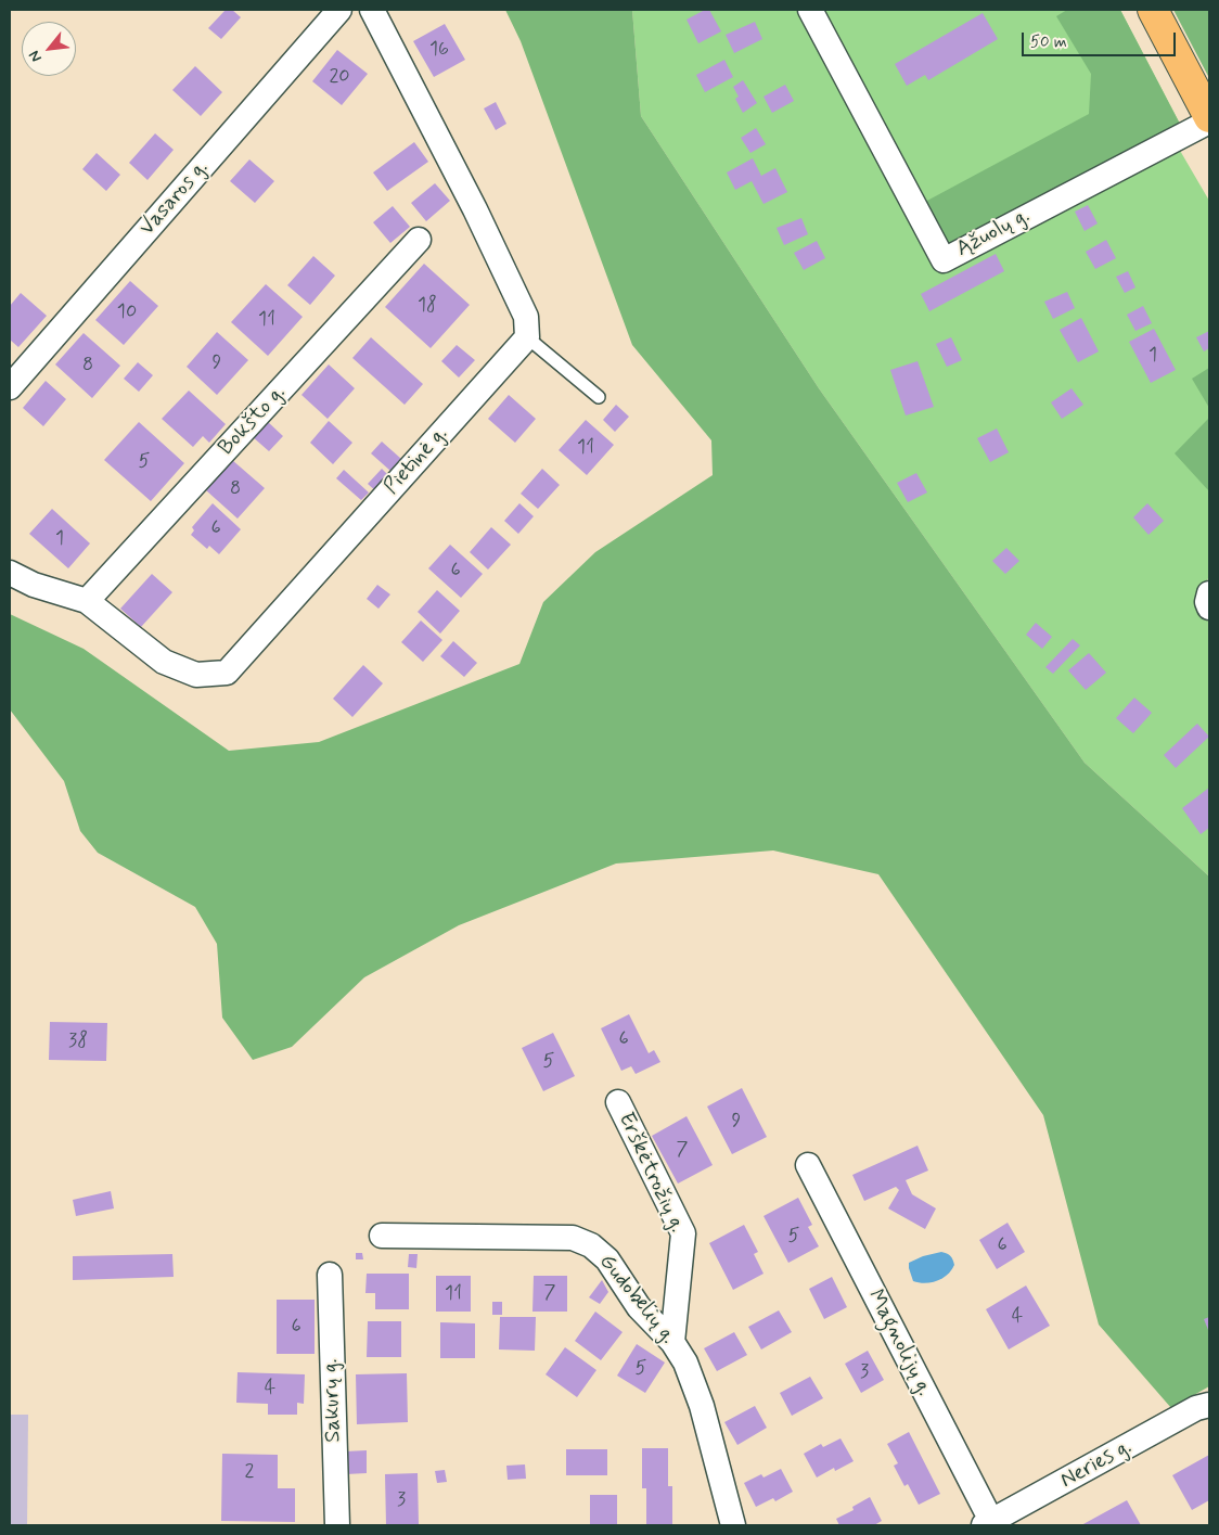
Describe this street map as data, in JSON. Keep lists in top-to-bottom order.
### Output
{
  "streets": {
    "street": [
      "Vasaros g.",
      "Ąžuolų g.",
      "Bokšto g.",
      "Pietinė g.",
      "Erškėtrožių g.",
      "Gudobelių g.",
      "Magnolijų g.",
      "Sakurų g.",
      "Neries g."
    ]
  },
  "crossings": [
    ["Bokšto g.", "Pietinė g."],
    ["Erškėtrožių g.", "Gudobelių g."],
    ["Magnolijų g.", "Neries g."]
  ],
  "house_numbers": [
    "16",
    "20",
    "18",
    "10",
    "11",
    "1",
    "9",
    "8",
    "11",
    "5",
    "8",
    "6",
    "1",
    "6",
    "6",
    "38",
    "5",
    "9",
    "7",
    "5",
    "6",
    "7",
    "11",
    "4",
    "6",
    "5",
    "3",
    "4",
    "2",
    "3"
  ],
  "scale_bar": "50 m",
  "north": "bottom left"
}
